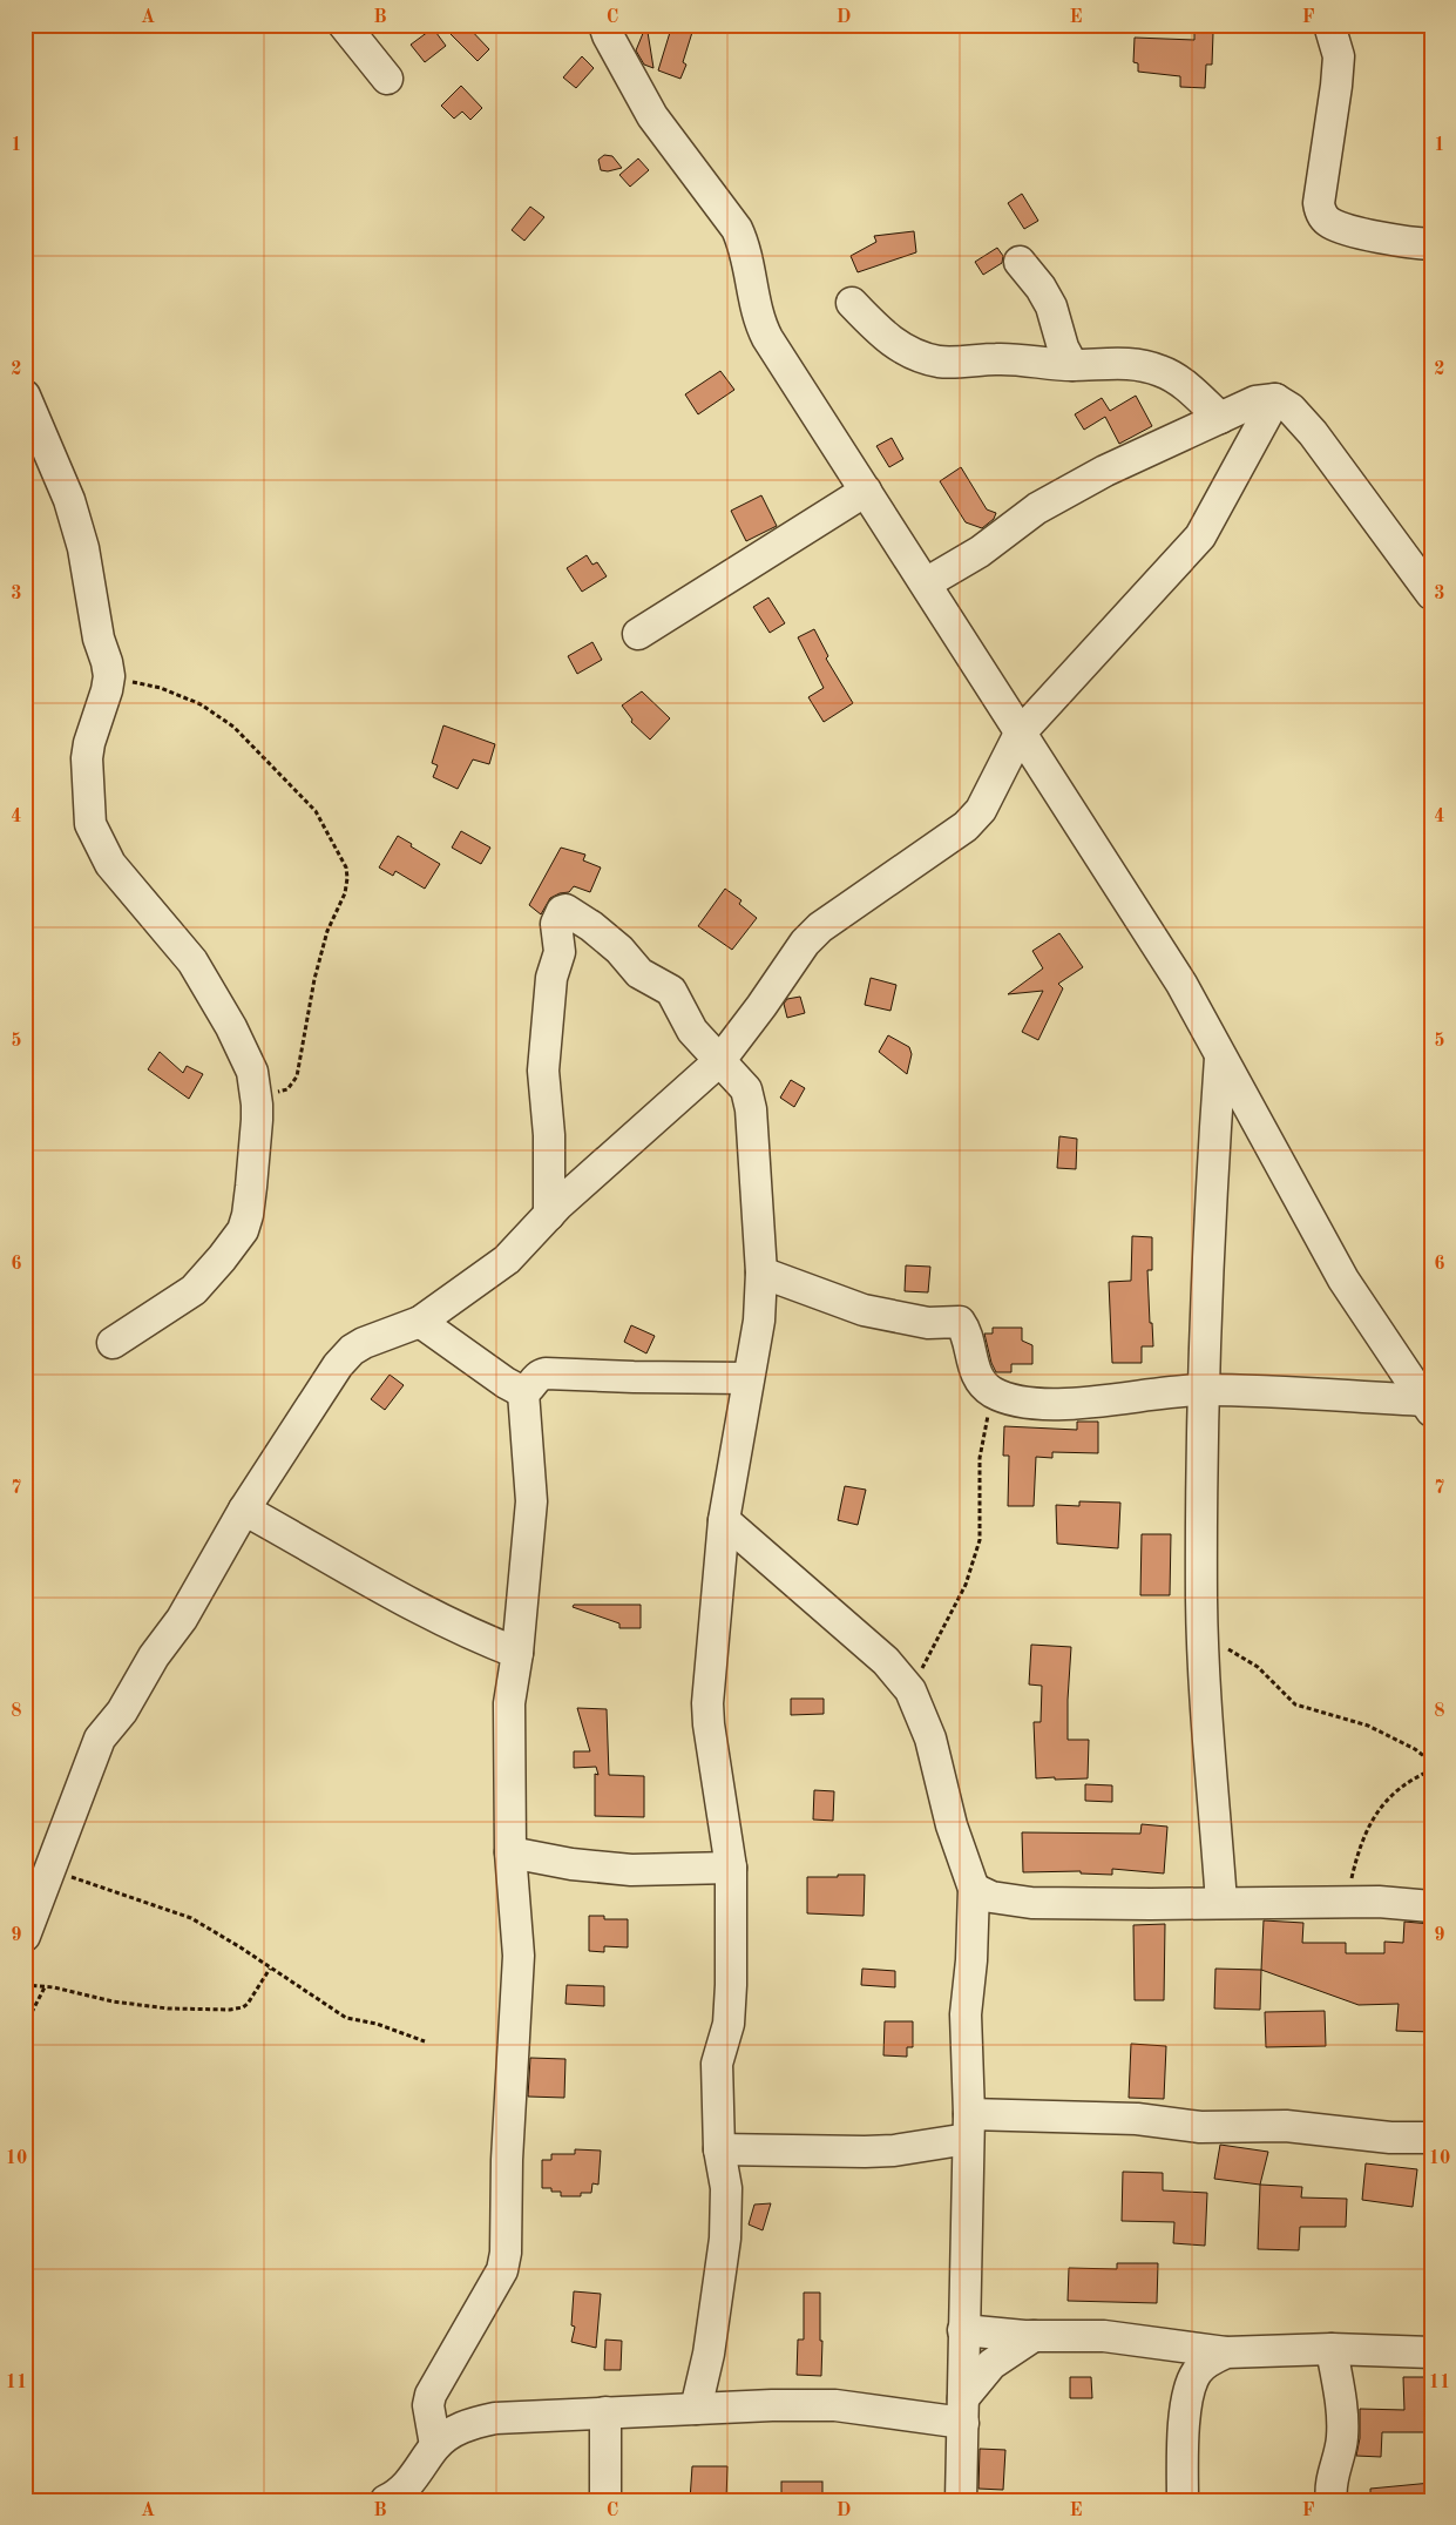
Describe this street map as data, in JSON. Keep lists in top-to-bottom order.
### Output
{
  "grid": {
    "columns": [
      "A",
      "B",
      "C",
      "D",
      "E",
      "F"
    ],
    "rows": [
      "1",
      "2",
      "3",
      "4",
      "5",
      "6",
      "7",
      "8",
      "9",
      "10",
      "11"
    ]
  }
}
